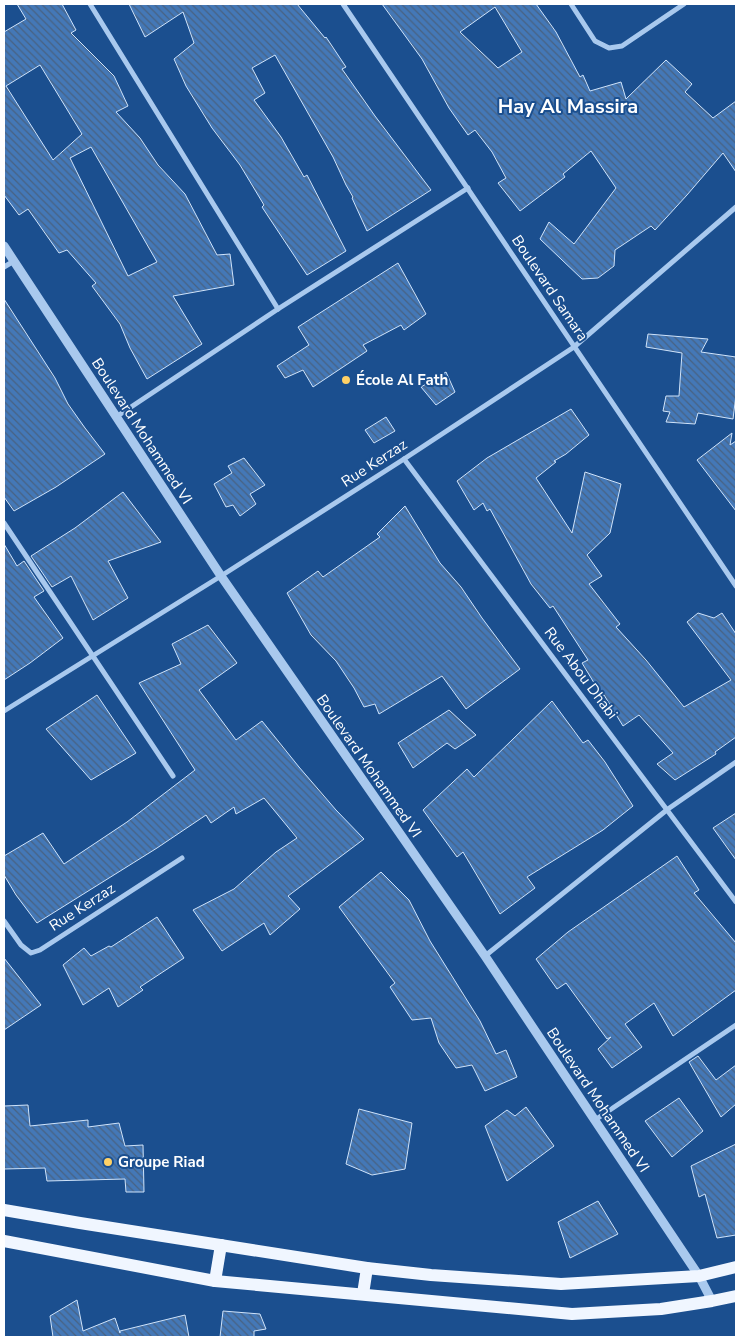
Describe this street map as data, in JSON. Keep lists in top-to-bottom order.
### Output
{
  "streets": {
    "street": [
      "Boulevard Samara",
      "Boulevard Mohammed VI",
      "Rue Kerzaz",
      "Rue Abou Dhabi"
    ]
  },
  "crossings": [
    ["Boulevard Samara", "Rue Kerzaz"],
    ["Boulevard Mohammed VI", "Rue Kerzaz"],
    ["Rue Kerzaz", "Rue Abou Dhabi"]
  ],
  "districts": ["Hay Al Massira"],
  "places": ["École Al Fath", "Groupe Riad"]
}
